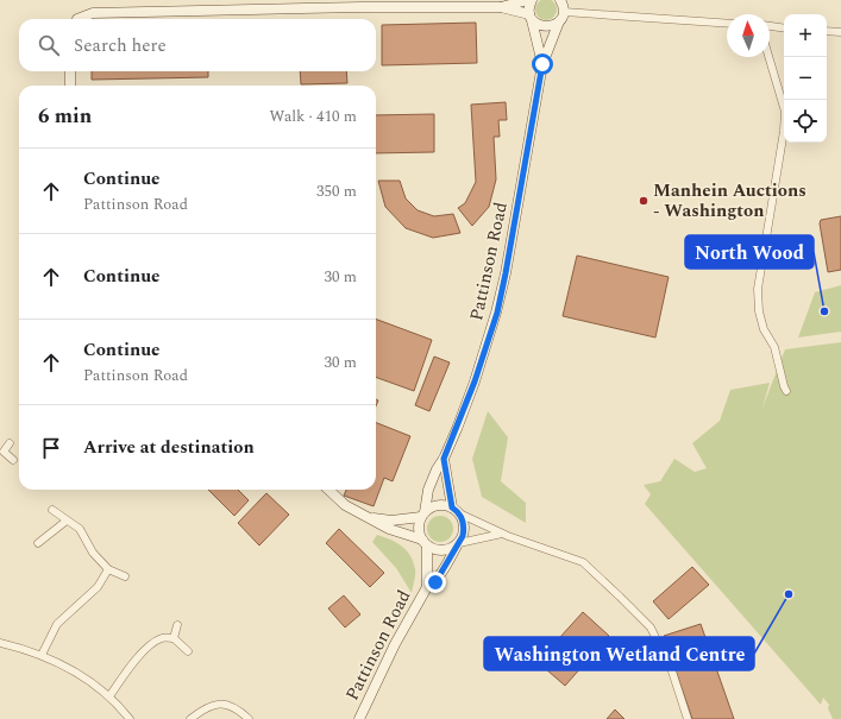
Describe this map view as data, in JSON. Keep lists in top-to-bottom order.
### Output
{
  "streets": {
    "street": ["Pattinson Road"]
  },
  "places": ["Manhein Auctions - Washington", "North Wood", "Washington Wetland Centre"],
  "north": "top",
  "page": {
    "map_buttons": ["+", "−"],
    "search": "Search here",
    "heading": ["6 min", "Walk · 410 m"],
    "list": [
      ["Continue", "Pattinson Road", "350 m"],
      ["Continue", "30 m"],
      ["Continue", "Pattinson Road", "30 m"],
      "Arrive at destination"
    ]
  }
}
